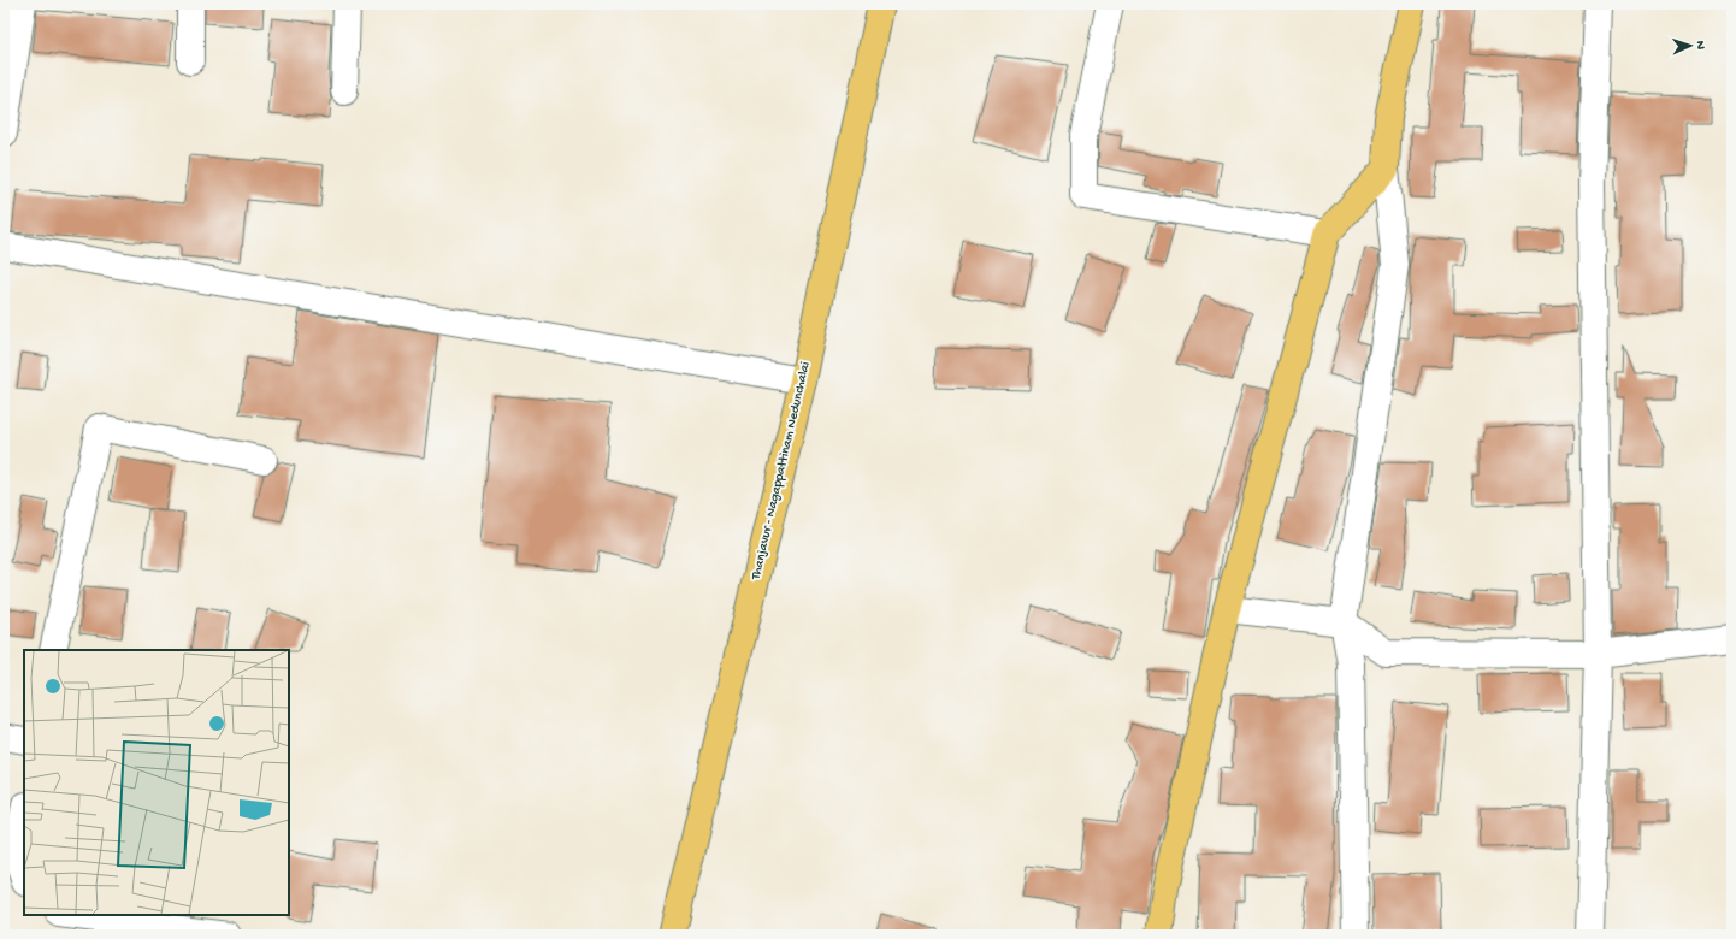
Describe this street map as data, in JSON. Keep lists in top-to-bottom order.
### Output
{
  "streets": {
    "main road": ["Thanjavur - Nagappattinam Nedunchalai"]
  },
  "north": "right"
}
